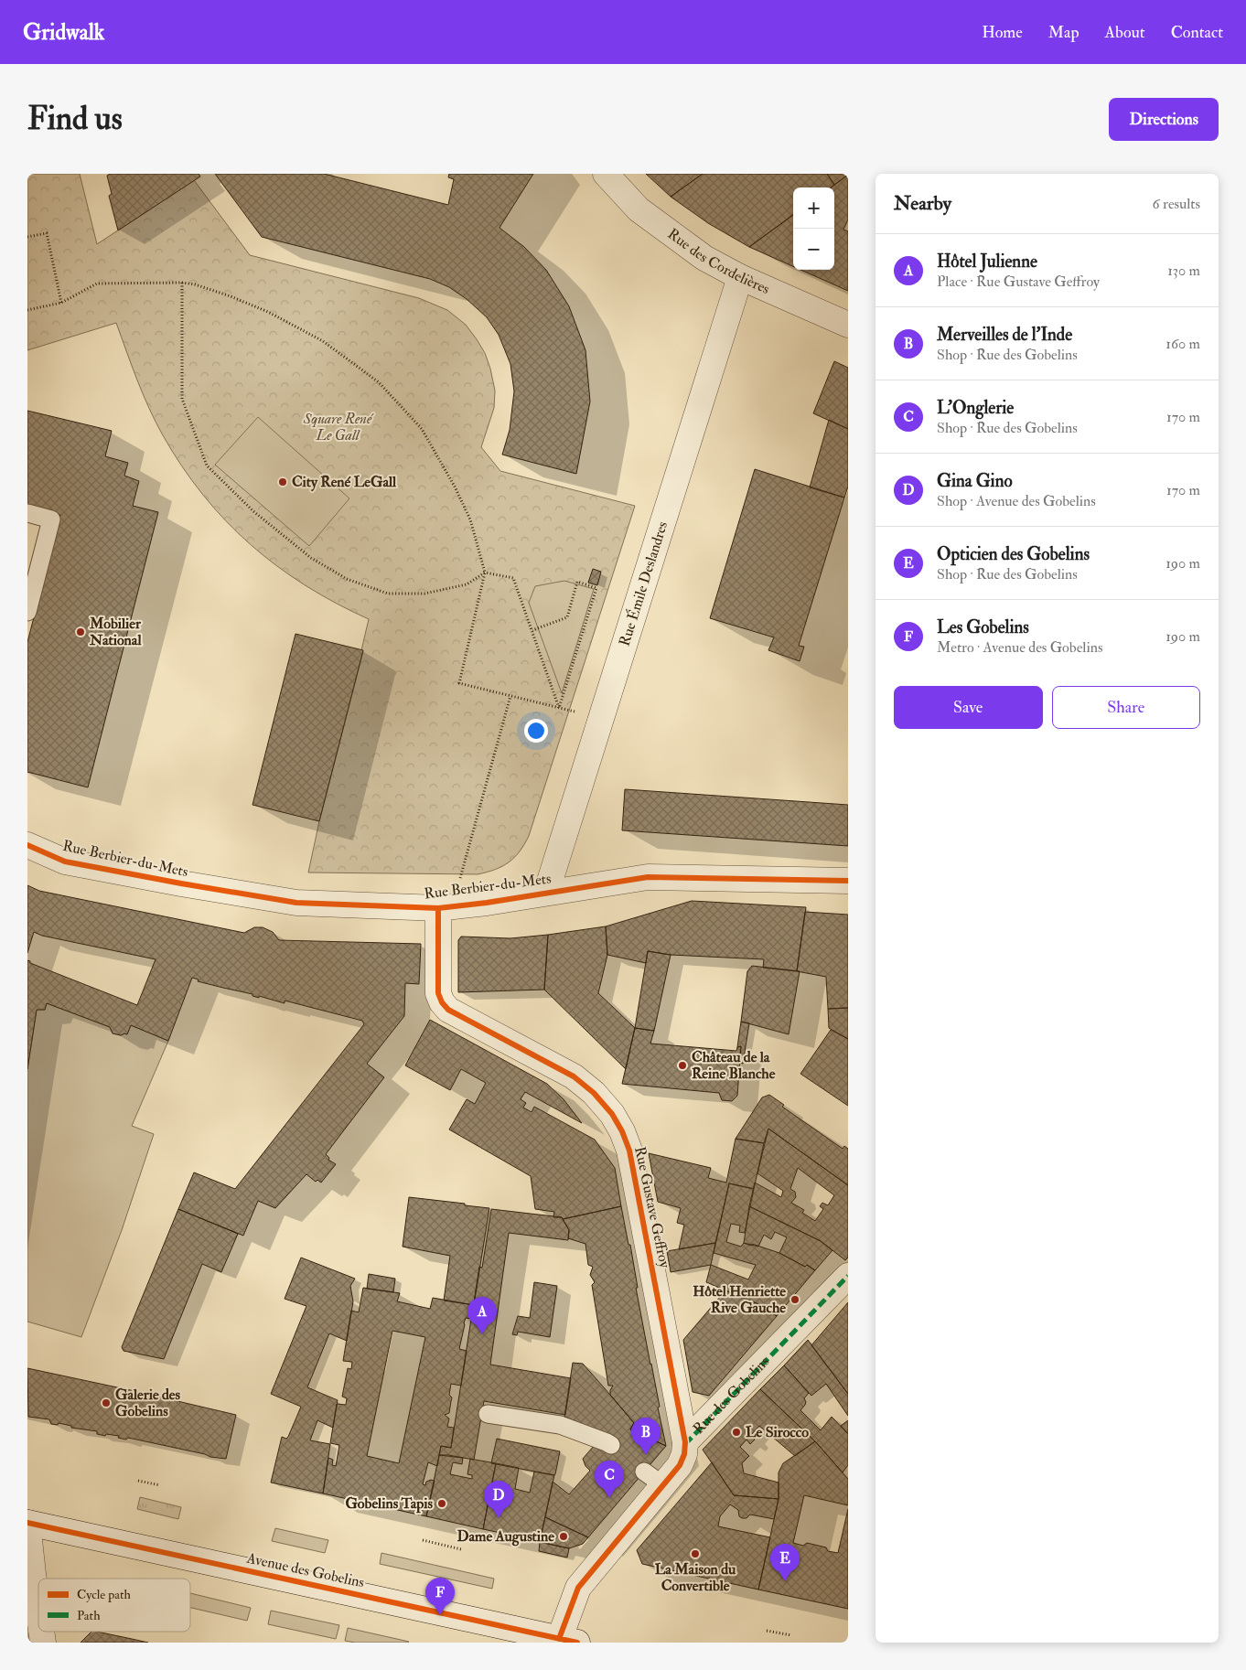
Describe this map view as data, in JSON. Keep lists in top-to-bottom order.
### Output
{
  "streets": {
    "street": [
      "Rue des Cordelières",
      "Rue Émile Deslandres",
      "Rue Berbier-du-Mets",
      "Rue Gustave Geffroy",
      "Rue des Gobelins",
      "Avenue des Gobelins"
    ]
  },
  "crossings": [
    ["Rue des Cordelières", "Rue Émile Deslandres"],
    ["Rue Émile Deslandres", "Rue Berbier-du-Mets"],
    ["Rue Berbier-du-Mets", "Rue Gustave Geffroy"],
    ["Rue Gustave Geffroy", "Rue des Gobelins"],
    ["Rue des Gobelins", "Avenue des Gobelins"]
  ],
  "parks": ["Square René Le Gall"],
  "places": [
    "City René LeGall",
    "Mobilier National",
    "Château de la Reine Blanche",
    "Hôtel Henriette Rive Gauche",
    "Galerie des Gobelins",
    "Le Sirocco",
    "Gobelins Tapis",
    "Dame Augustine",
    "La Maison du Convertible"
  ],
  "legend": ["Cycle path", "Path"],
  "page": {
    "header": "Gridwalk",
    "nav": [
      "Home",
      "Map",
      "About",
      "Contact"
    ],
    "buttons": [
      "Directions",
      ["Save", "Share"]
    ],
    "title": "Find us",
    "heading": ["Nearby", "6 results"],
    "map_buttons": ["+", "−"],
    "list": [
      {
        "mark": "A",
        "name": "Hôtel Julienne",
        "note": "Place · Rue Gustave Geffroy",
        "value": "130 m"
      },
      {
        "mark": "B",
        "name": "Merveilles de l'Inde",
        "note": "Shop · Rue des Gobelins",
        "value": "160 m"
      },
      {
        "mark": "C",
        "name": "L'Onglerie",
        "note": "Shop · Rue des Gobelins",
        "value": "170 m"
      },
      {
        "mark": "D",
        "name": "Gina Gino",
        "note": "Shop · Avenue des Gobelins",
        "value": "170 m"
      },
      {
        "mark": "E",
        "name": "Opticien des Gobelins",
        "note": "Shop · Rue des Gobelins",
        "value": "190 m"
      },
      {
        "mark": "F",
        "name": "Les Gobelins",
        "note": "Metro · Avenue des Gobelins",
        "value": "190 m"
      }
    ],
    "pins": [
      "A",
      "B",
      "C",
      "D",
      "E",
      "F"
    ]
  }
}
